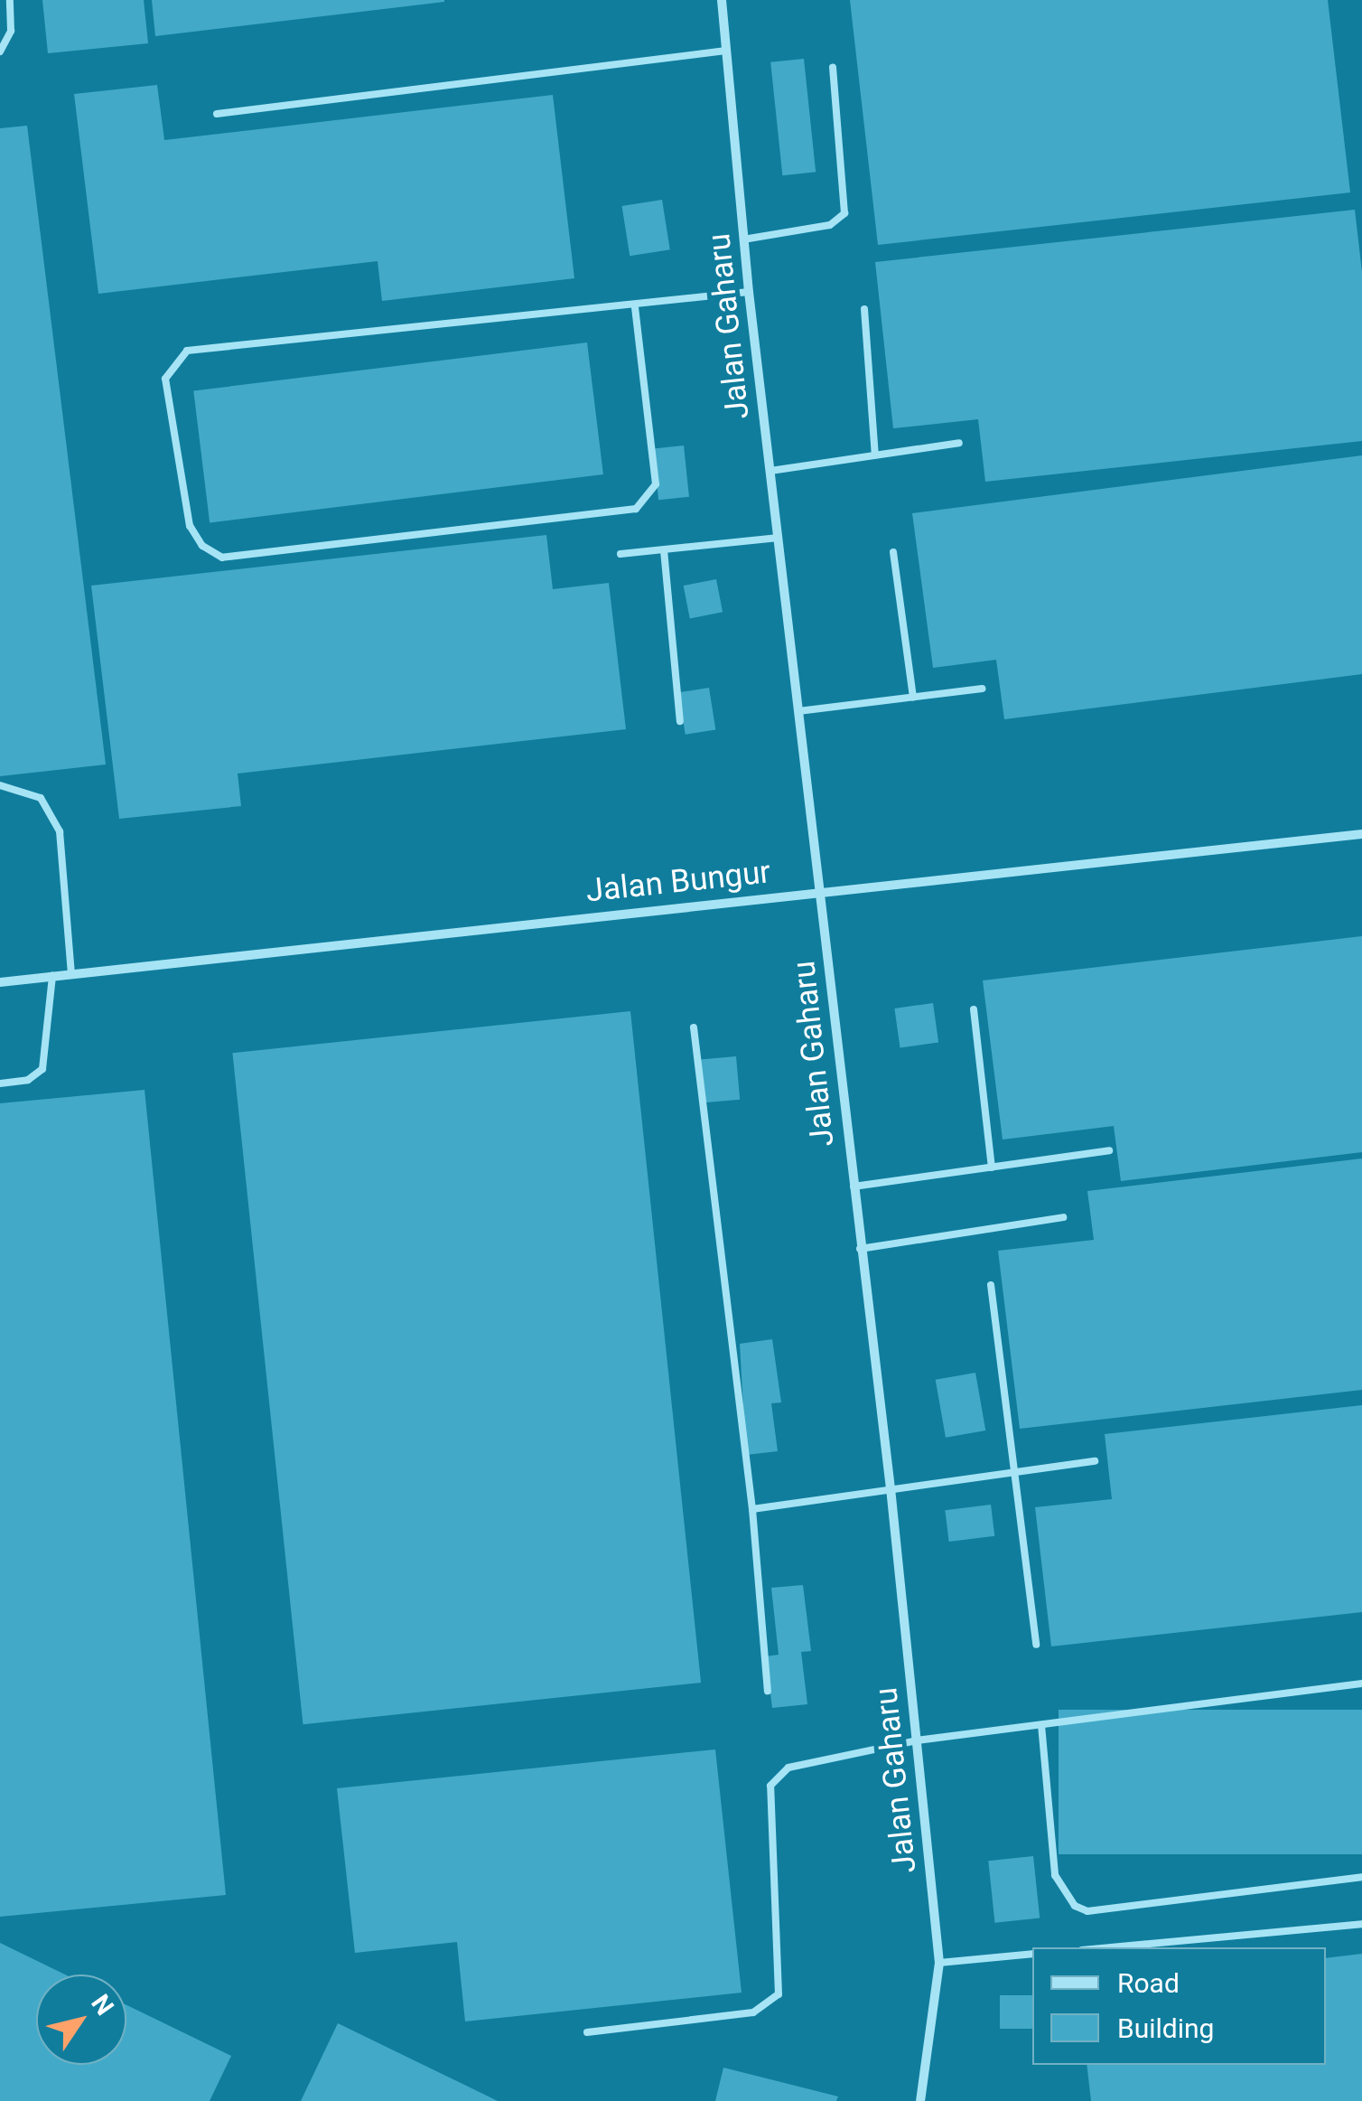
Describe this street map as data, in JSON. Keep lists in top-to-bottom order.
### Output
{
  "streets": {
    "street": ["Jalan Gaharu", "Jalan Bungur"]
  },
  "crossings": [
    ["Jalan Gaharu", "Jalan Bungur"]
  ],
  "legend": ["Road", "Building"],
  "north": "top right"
}
